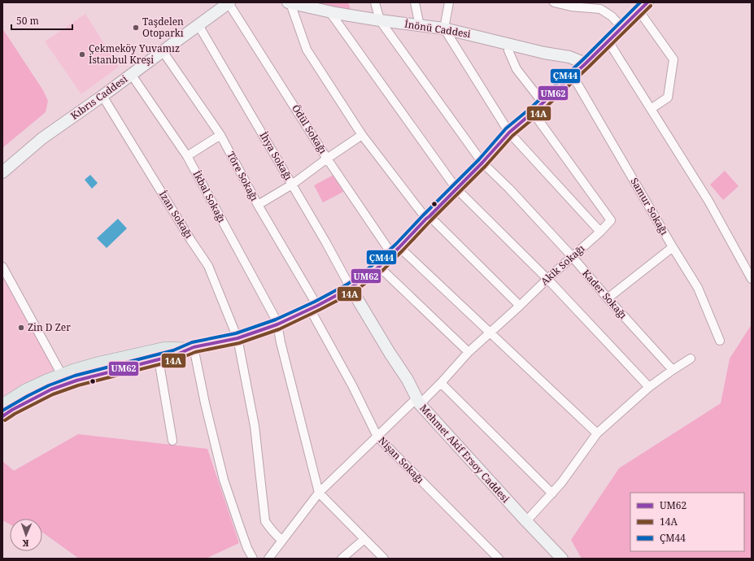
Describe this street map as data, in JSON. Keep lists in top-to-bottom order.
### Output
{
  "streets": {
    "street": [
      "İnönü Caddesi",
      "Kıbrıs Caddesi",
      "Ödül Sokağı",
      "İhya Sokağı",
      "Töre Sokağı",
      "İkbal Sokağı",
      "Samur Sokağı",
      "İzan Sokağı",
      "Akik Sokağı",
      "Kader Sokağı",
      "Mehmet Akif Ersoy Caddesi",
      "Nişan Sokağı"
    ]
  },
  "crossings": [
    ["İnönü Caddesi", "Kader Sokağı"],
    ["Kıbrıs Caddesi", "Ödül Sokağı"],
    ["Kıbrıs Caddesi", "İhya Sokağı"],
    ["Kıbrıs Caddesi", "Töre Sokağı"],
    ["Kıbrıs Caddesi", "İkbal Sokağı"],
    ["Kıbrıs Caddesi", "İzan Sokağı"],
    ["Ödül Sokağı", "Akik Sokağı"],
    ["İhya Sokağı", "Mehmet Akif Ersoy Caddesi"],
    ["Töre Sokağı", "Nişan Sokağı"],
    ["İkbal Sokağı", "Akik Sokağı"],
    ["İzan Sokağı", "Akik Sokağı"],
    ["Akik Sokağı", "Kader Sokağı"],
    ["Akik Sokağı", "Mehmet Akif Ersoy Caddesi"],
    ["Akik Sokağı", "Nişan Sokağı"]
  ],
  "places": ["Taşdelen Otoparkı", "Çekmeköy Yuvamız İstanbul Kreşi", "Zin D Zer"],
  "lines": ["transit line UM62", "transit line ÇM44", "transit line 14A"],
  "legend": ["UM62", "14A", "ÇM44"],
  "scale_bar": "50 m",
  "north": "bottom"
}
